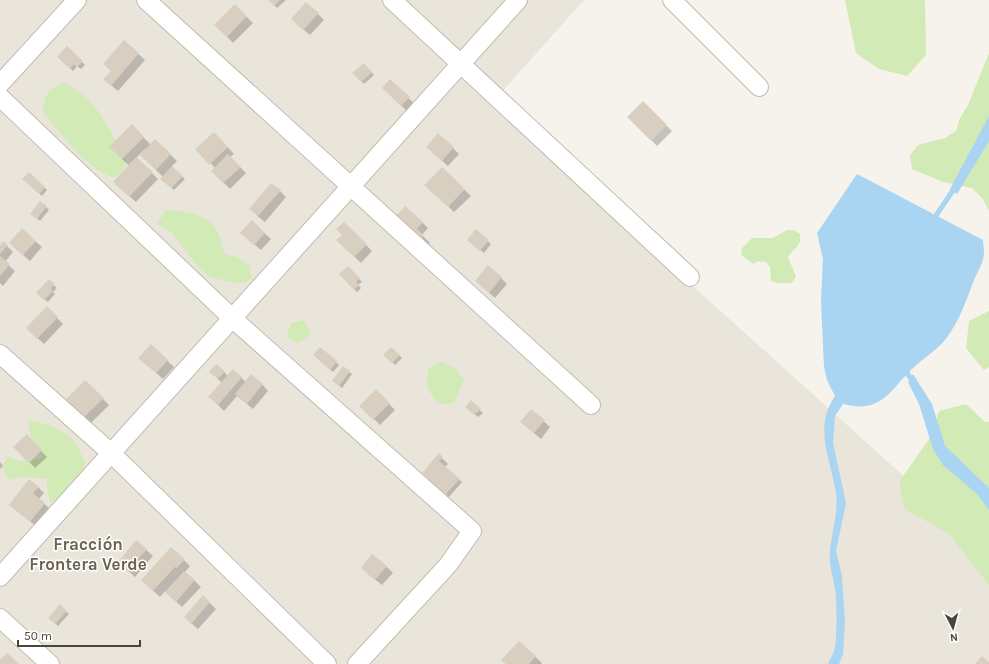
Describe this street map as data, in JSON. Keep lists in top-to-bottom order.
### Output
{
  "districts": ["Fracción Frontera Verde"],
  "scale_bar": "50 m",
  "north": "bottom"
}
